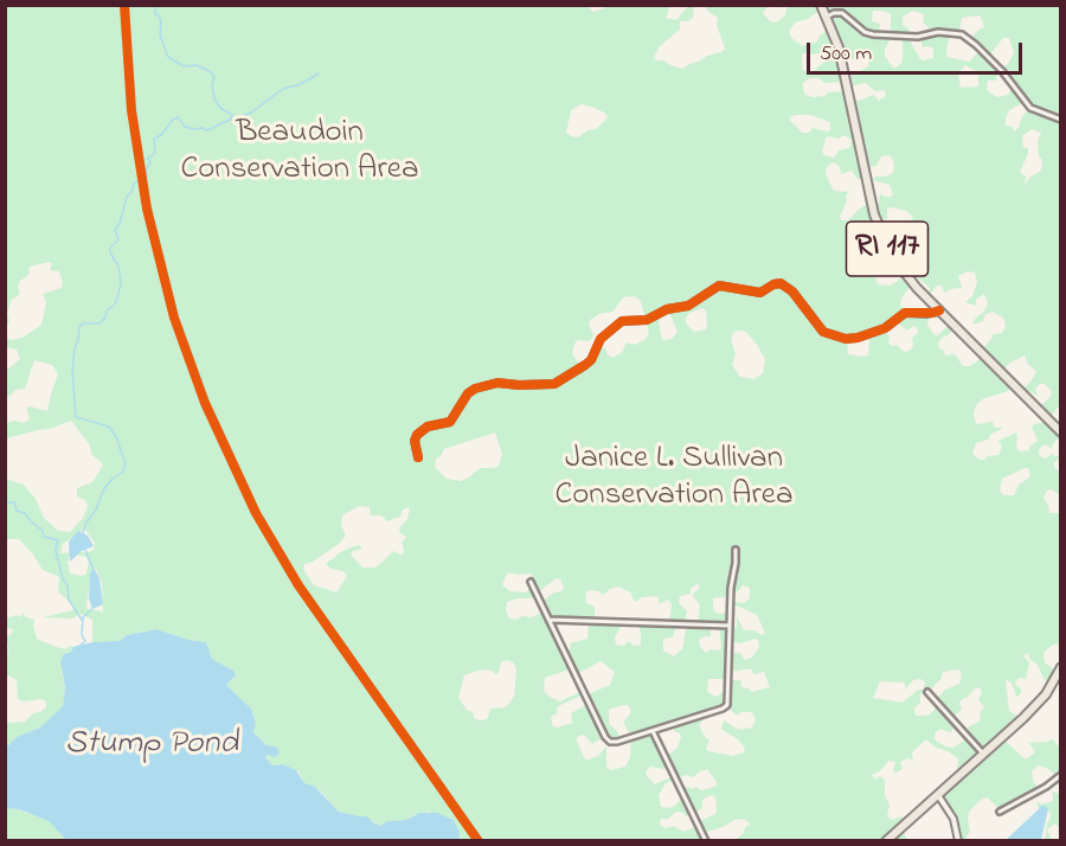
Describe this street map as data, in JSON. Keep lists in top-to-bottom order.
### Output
{
  "streets": {
    "main road": ["RI 117"]
  },
  "water": ["Stump Pond"],
  "parks": ["Beaudoin Conservation Area", "Janice L. Sullivan Conservation Area"],
  "scale_bar": "500 m"
}
